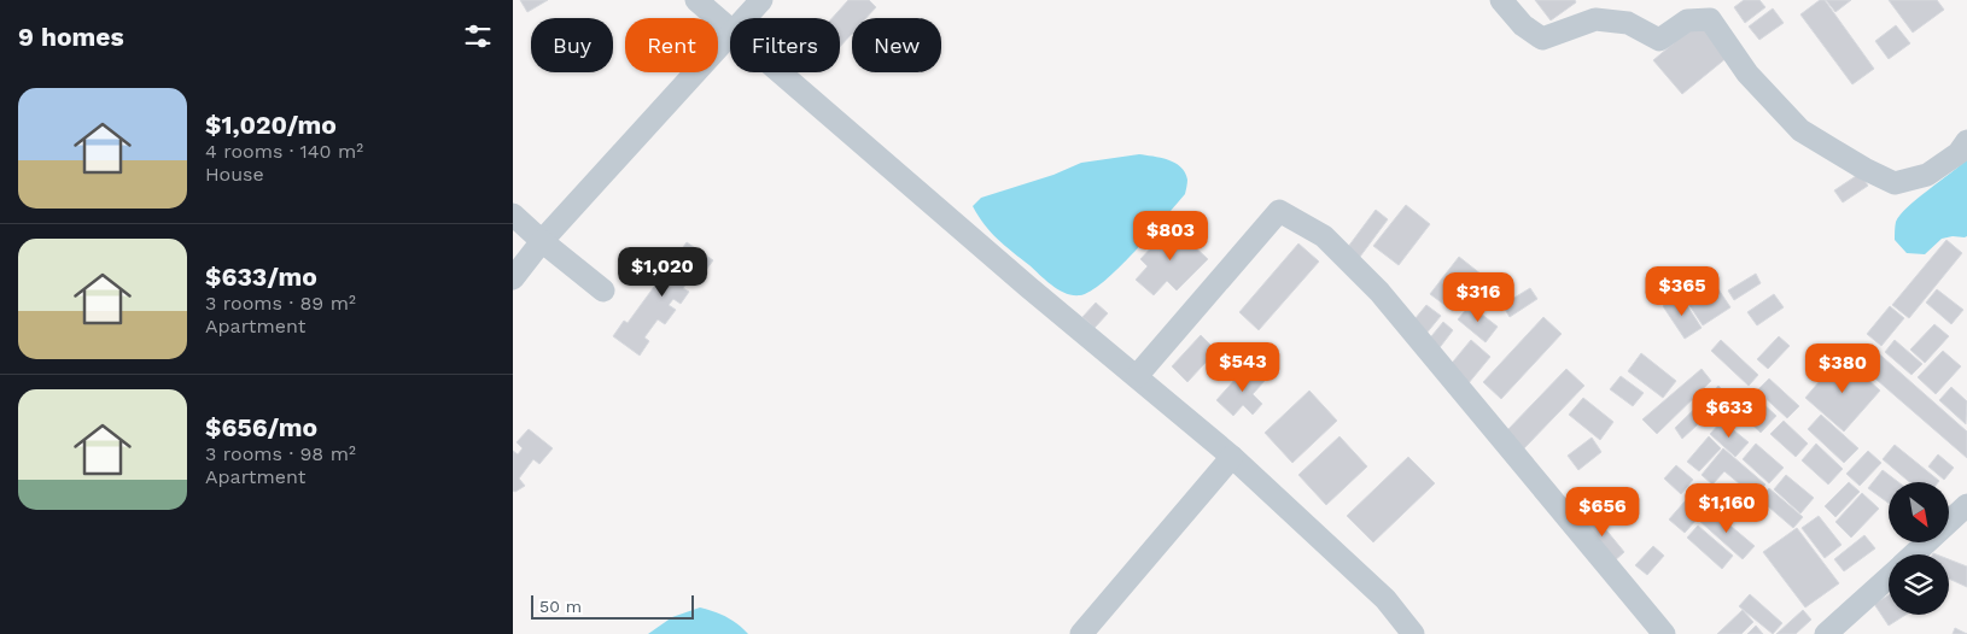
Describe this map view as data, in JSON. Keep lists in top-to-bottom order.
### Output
{
  "scale_bar": "50 m",
  "north": "bottom right",
  "page": {
    "heading": "9 homes",
    "chip": [
      "Buy",
      "Rent",
      "Filters",
      "New"
    ],
    "list": [
      {
        "name": "$1,020/mo",
        "note": "4 rooms · 140 m² · House"
      },
      {
        "name": "$633/mo",
        "note": "3 rooms · 89 m² · Apartment"
      },
      {
        "name": "$656/mo",
        "note": "3 rooms · 98 m² · Apartment"
      }
    ],
    "price": [
      "$803",
      "$1,020",
      "$365",
      "$316",
      "$543",
      "$380",
      "$633",
      "$1,160",
      "$656"
    ],
    "scale": "50 m"
  }
}
